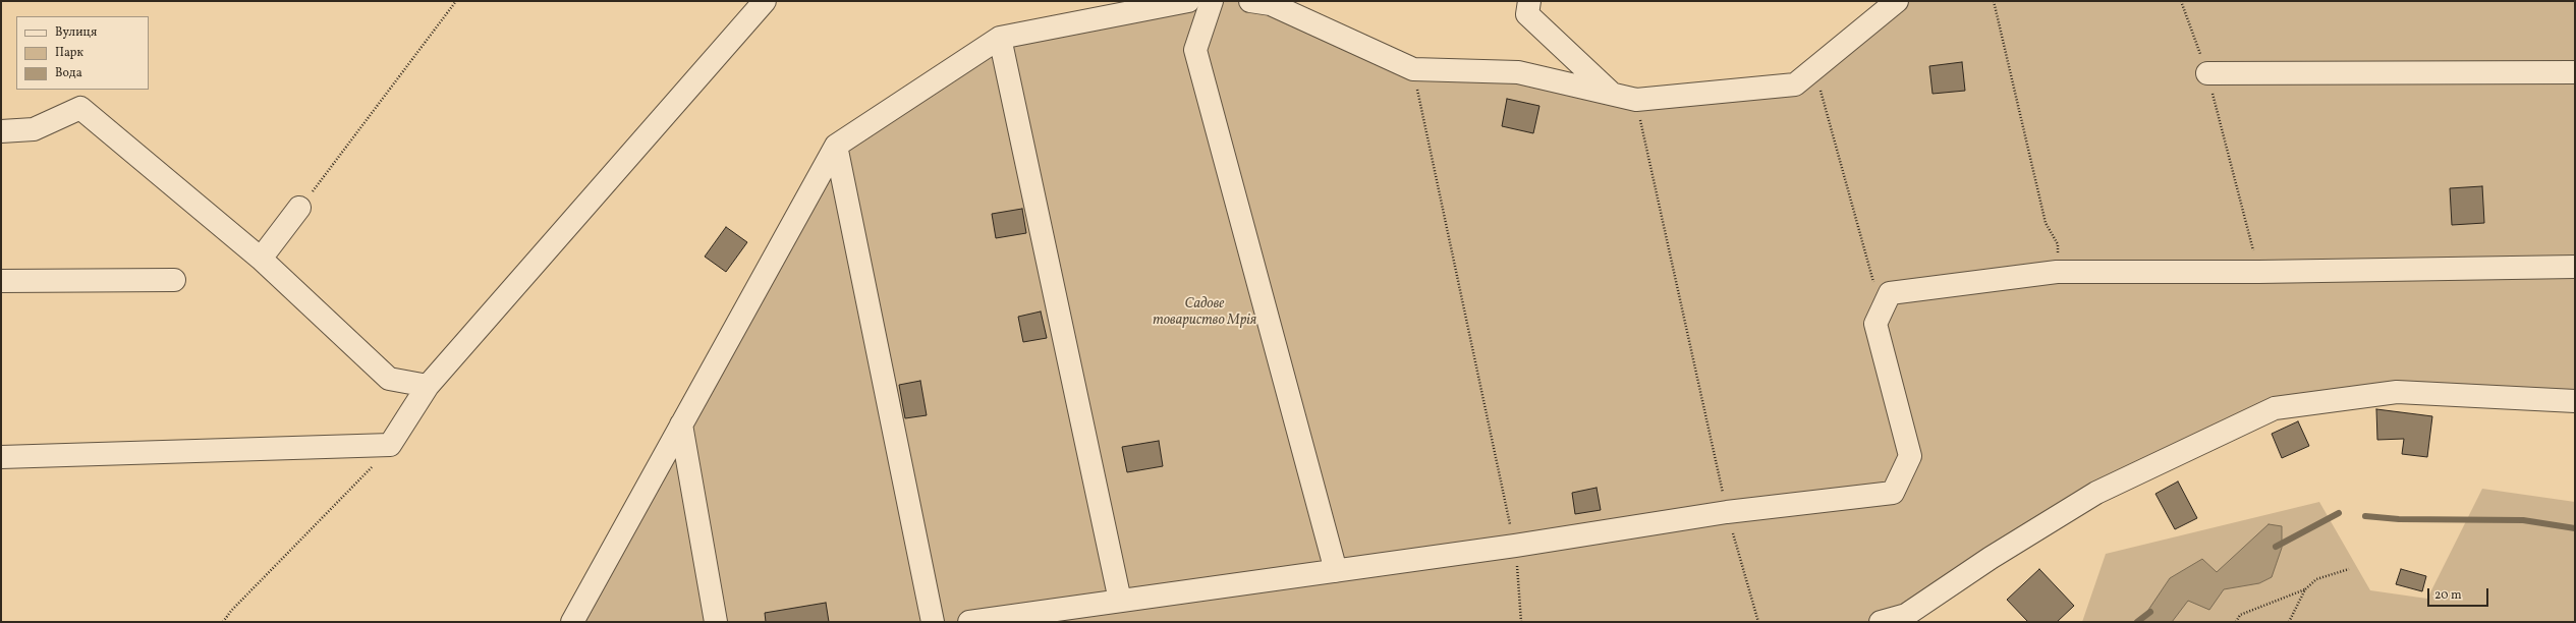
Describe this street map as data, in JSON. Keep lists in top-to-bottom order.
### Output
{
  "parks": ["Садове товариство Мрія"],
  "legend": ["Вулиця", "Парк", "Вода"],
  "scale_bar": "20 m"
}
